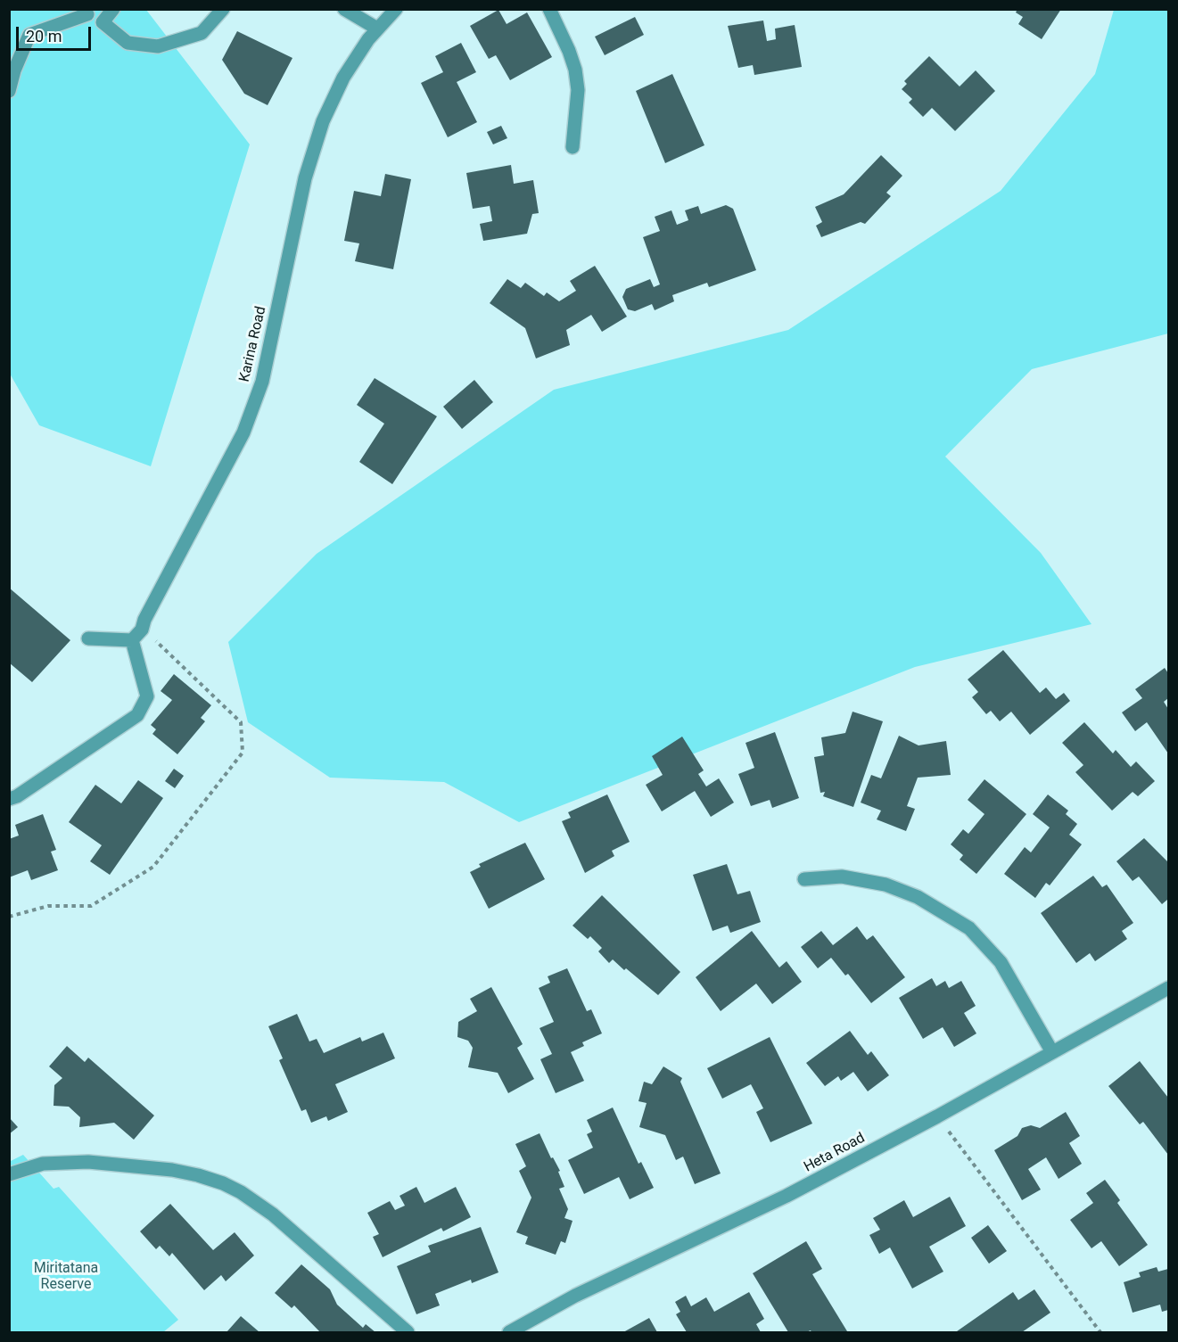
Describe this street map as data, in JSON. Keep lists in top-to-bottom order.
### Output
{
  "streets": {
    "street": ["Karina Road", "Heta Road"]
  },
  "parks": ["Miritatana Reserve"],
  "scale_bar": "20 m"
}
